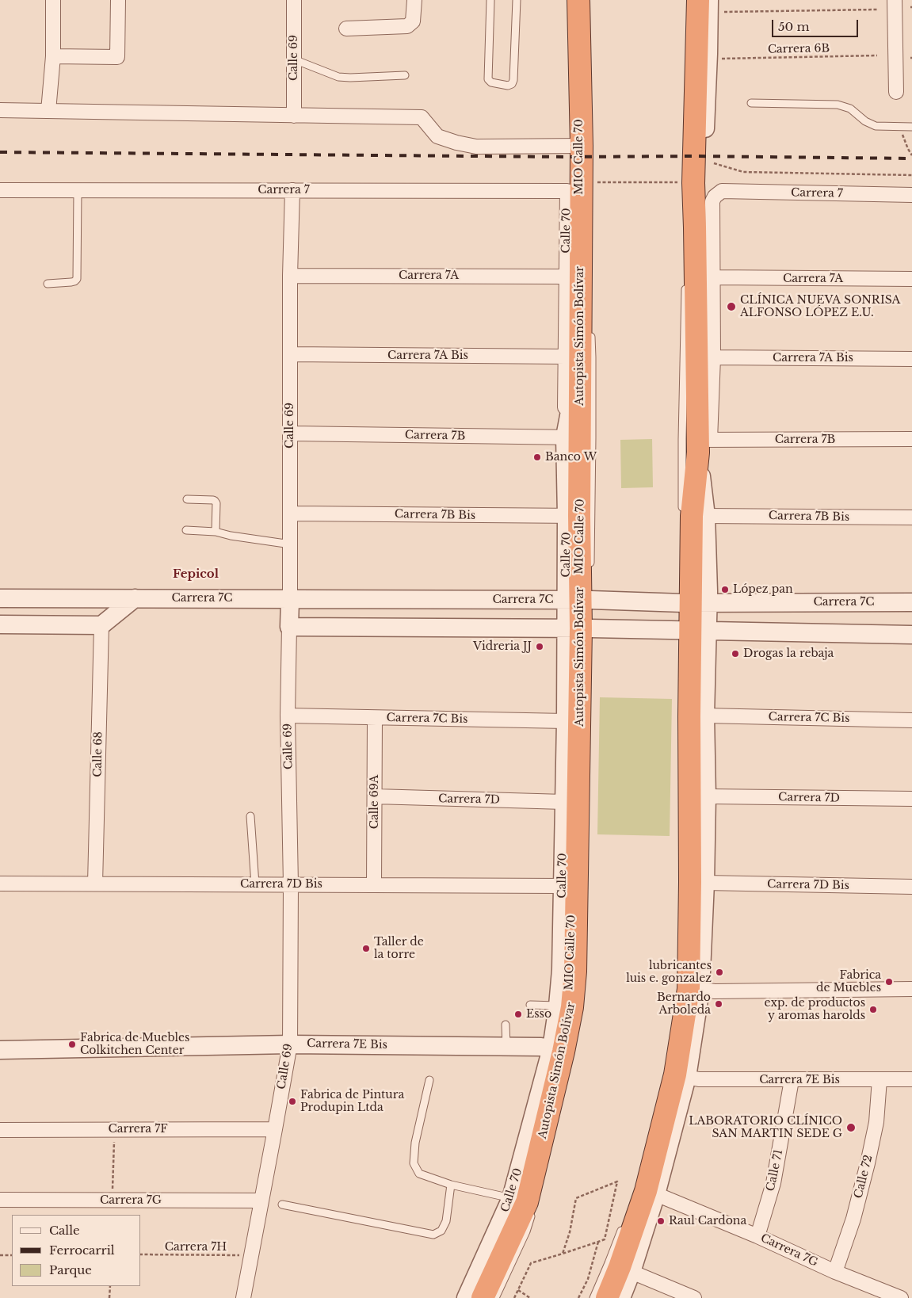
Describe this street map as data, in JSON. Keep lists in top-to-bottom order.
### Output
{
  "streets": {
    "highway": ["Autopista Simón Bolívar"],
    "street": [
      "Calle 69",
      "Carrera 7",
      "Calle 70",
      "Carrera 7A",
      "Carrera 7A Bis",
      "Carrera 7B",
      "Carrera 7B Bis",
      "Carrera 7C",
      "Carrera 7C Bis",
      "Calle 68",
      "Carrera 7D",
      "Calle 69A",
      "Carrera 7D Bis",
      "Carrera 7E Bis",
      "Carrera 7F",
      "Calle 71",
      "Calle 72",
      "Carrera 7G"
    ],
    "lane": ["MIO Calle 70"],
    "path": ["Carrera 6B", "Carrera 7H"]
  },
  "crossings": [
    ["Calle 69", "Carrera 7"],
    ["Calle 69", "Carrera 7A"],
    ["Calle 69", "Carrera 7A Bis"],
    ["Calle 69", "Carrera 7B"],
    ["Calle 69", "Carrera 7B Bis"],
    ["Calle 69", "Carrera 7C"],
    ["Calle 69", "Carrera 7C Bis"],
    ["Calle 69", "Carrera 7D Bis"],
    ["Calle 69", "Carrera 7E Bis"],
    ["Calle 69", "Carrera 7F"],
    ["Calle 69", "Carrera 7G"],
    ["Calle 69", "Carrera 7H"],
    ["MIO Calle 70", "Autopista Simón Bolívar"],
    ["Carrera 7", "Calle 70"],
    ["Carrera 7", "Carrera 7A"],
    ["Calle 70", "Carrera 7A"],
    ["Calle 70", "Autopista Simón Bolívar"],
    ["Calle 70", "Carrera 7A Bis"],
    ["Calle 70", "Carrera 7C Bis"],
    ["Calle 70", "Carrera 7D"],
    ["Calle 70", "Carrera 7D Bis"],
    ["Calle 70", "Carrera 7E Bis"],
    ["Autopista Simón Bolívar", "Carrera 7A Bis"],
    ["Autopista Simón Bolívar", "Carrera 7B"],
    ["Autopista Simón Bolívar", "Carrera 7B Bis"],
    ["Autopista Simón Bolívar", "Carrera 7C"],
    ["Carrera 7C Bis", "Calle 69A"],
    ["Calle 68", "Carrera 7D Bis"],
    ["Carrera 7D", "Calle 69A"],
    ["Calle 69A", "Carrera 7D Bis"],
    ["Carrera 7E Bis", "Calle 71"],
    ["Carrera 7E Bis", "Calle 72"],
    ["Calle 71", "Carrera 7G"],
    ["Calle 72", "Carrera 7G"]
  ],
  "districts": ["Fepicol"],
  "places": [
    "CLÍNICA NUEVA SONRISA ALFONSO LÓPEZ E.U.",
    "Banco W",
    "López pan",
    "Vidreria JJ",
    "Drogas la rebaja",
    "Taller de la torre",
    "lubricantes luis e. gonzalez",
    "Fabrica de Muebles",
    "Bernardo Arboleda",
    "exp. de productos y aromas harolds",
    "Esso",
    "Fabrica de Muebles Colkitchen Center",
    "Fabrica de Pintura Produpin Ltda",
    "LABORATORIO CLÍNICO SAN MARTIN SEDE G",
    "Raul Cardona"
  ],
  "legend": ["Calle", "Ferrocarril", "Parque"],
  "scale_bar": "50 m"
}
